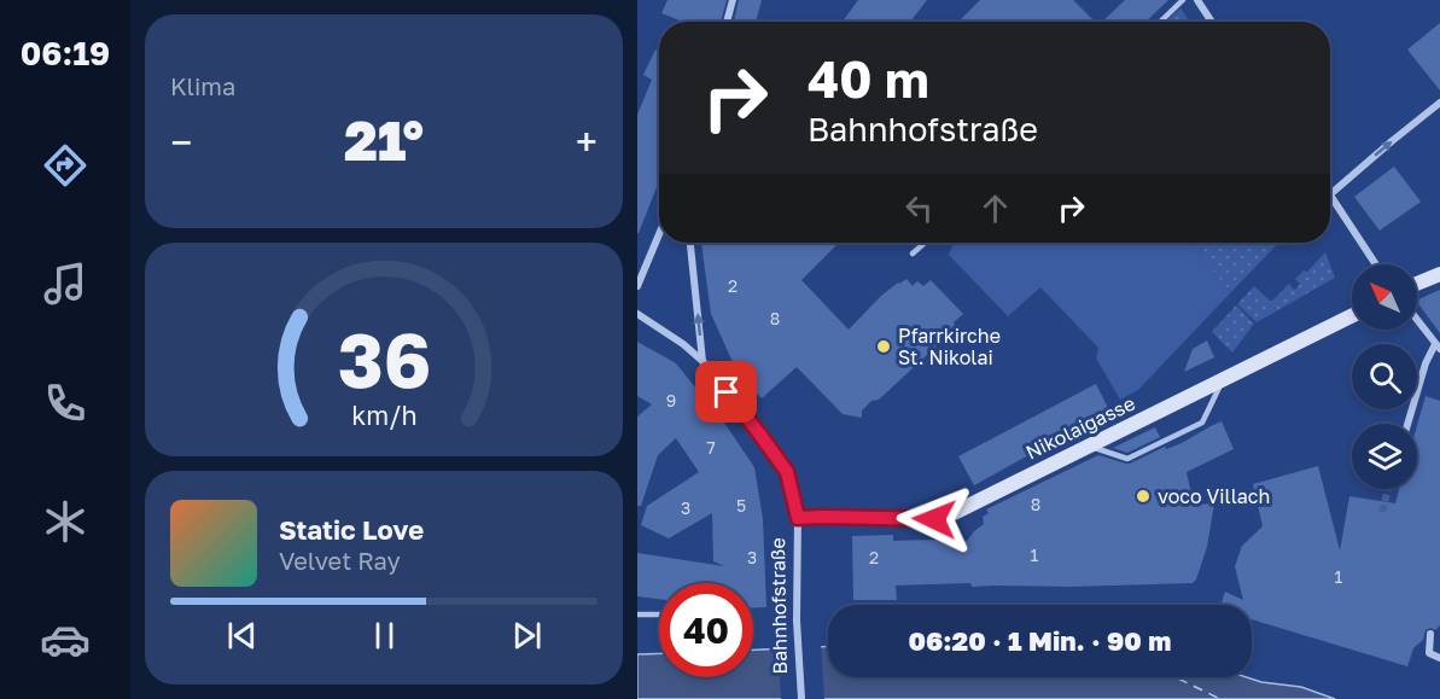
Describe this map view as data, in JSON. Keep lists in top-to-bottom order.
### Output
{
  "streets": {
    "street": ["Nikolaigasse", "Bahnhofstraße"]
  },
  "crossings": [
    ["Nikolaigasse", "Bahnhofstraße"]
  ],
  "places": ["Pfarrkirche St. Nikolai", "voco Villach"],
  "house_numbers": [
    "2",
    "8",
    "9",
    "7",
    "8",
    "5",
    "3",
    "1",
    "3",
    "2",
    "1"
  ],
  "north": "top left",
  "page": {
    "tabs": "06:19",
    "tile": "Klima",
    "turn": ["40 m", "Bahnhofstraße"],
    "heat": ["−", "21°", "+"],
    "song": ["Static Love", "Velvet Ray"],
    "limit": "40",
    "trip": "06:20 · 1 Min. · 90 m",
    "gauge": ["36", "km/h"]
  }
}
